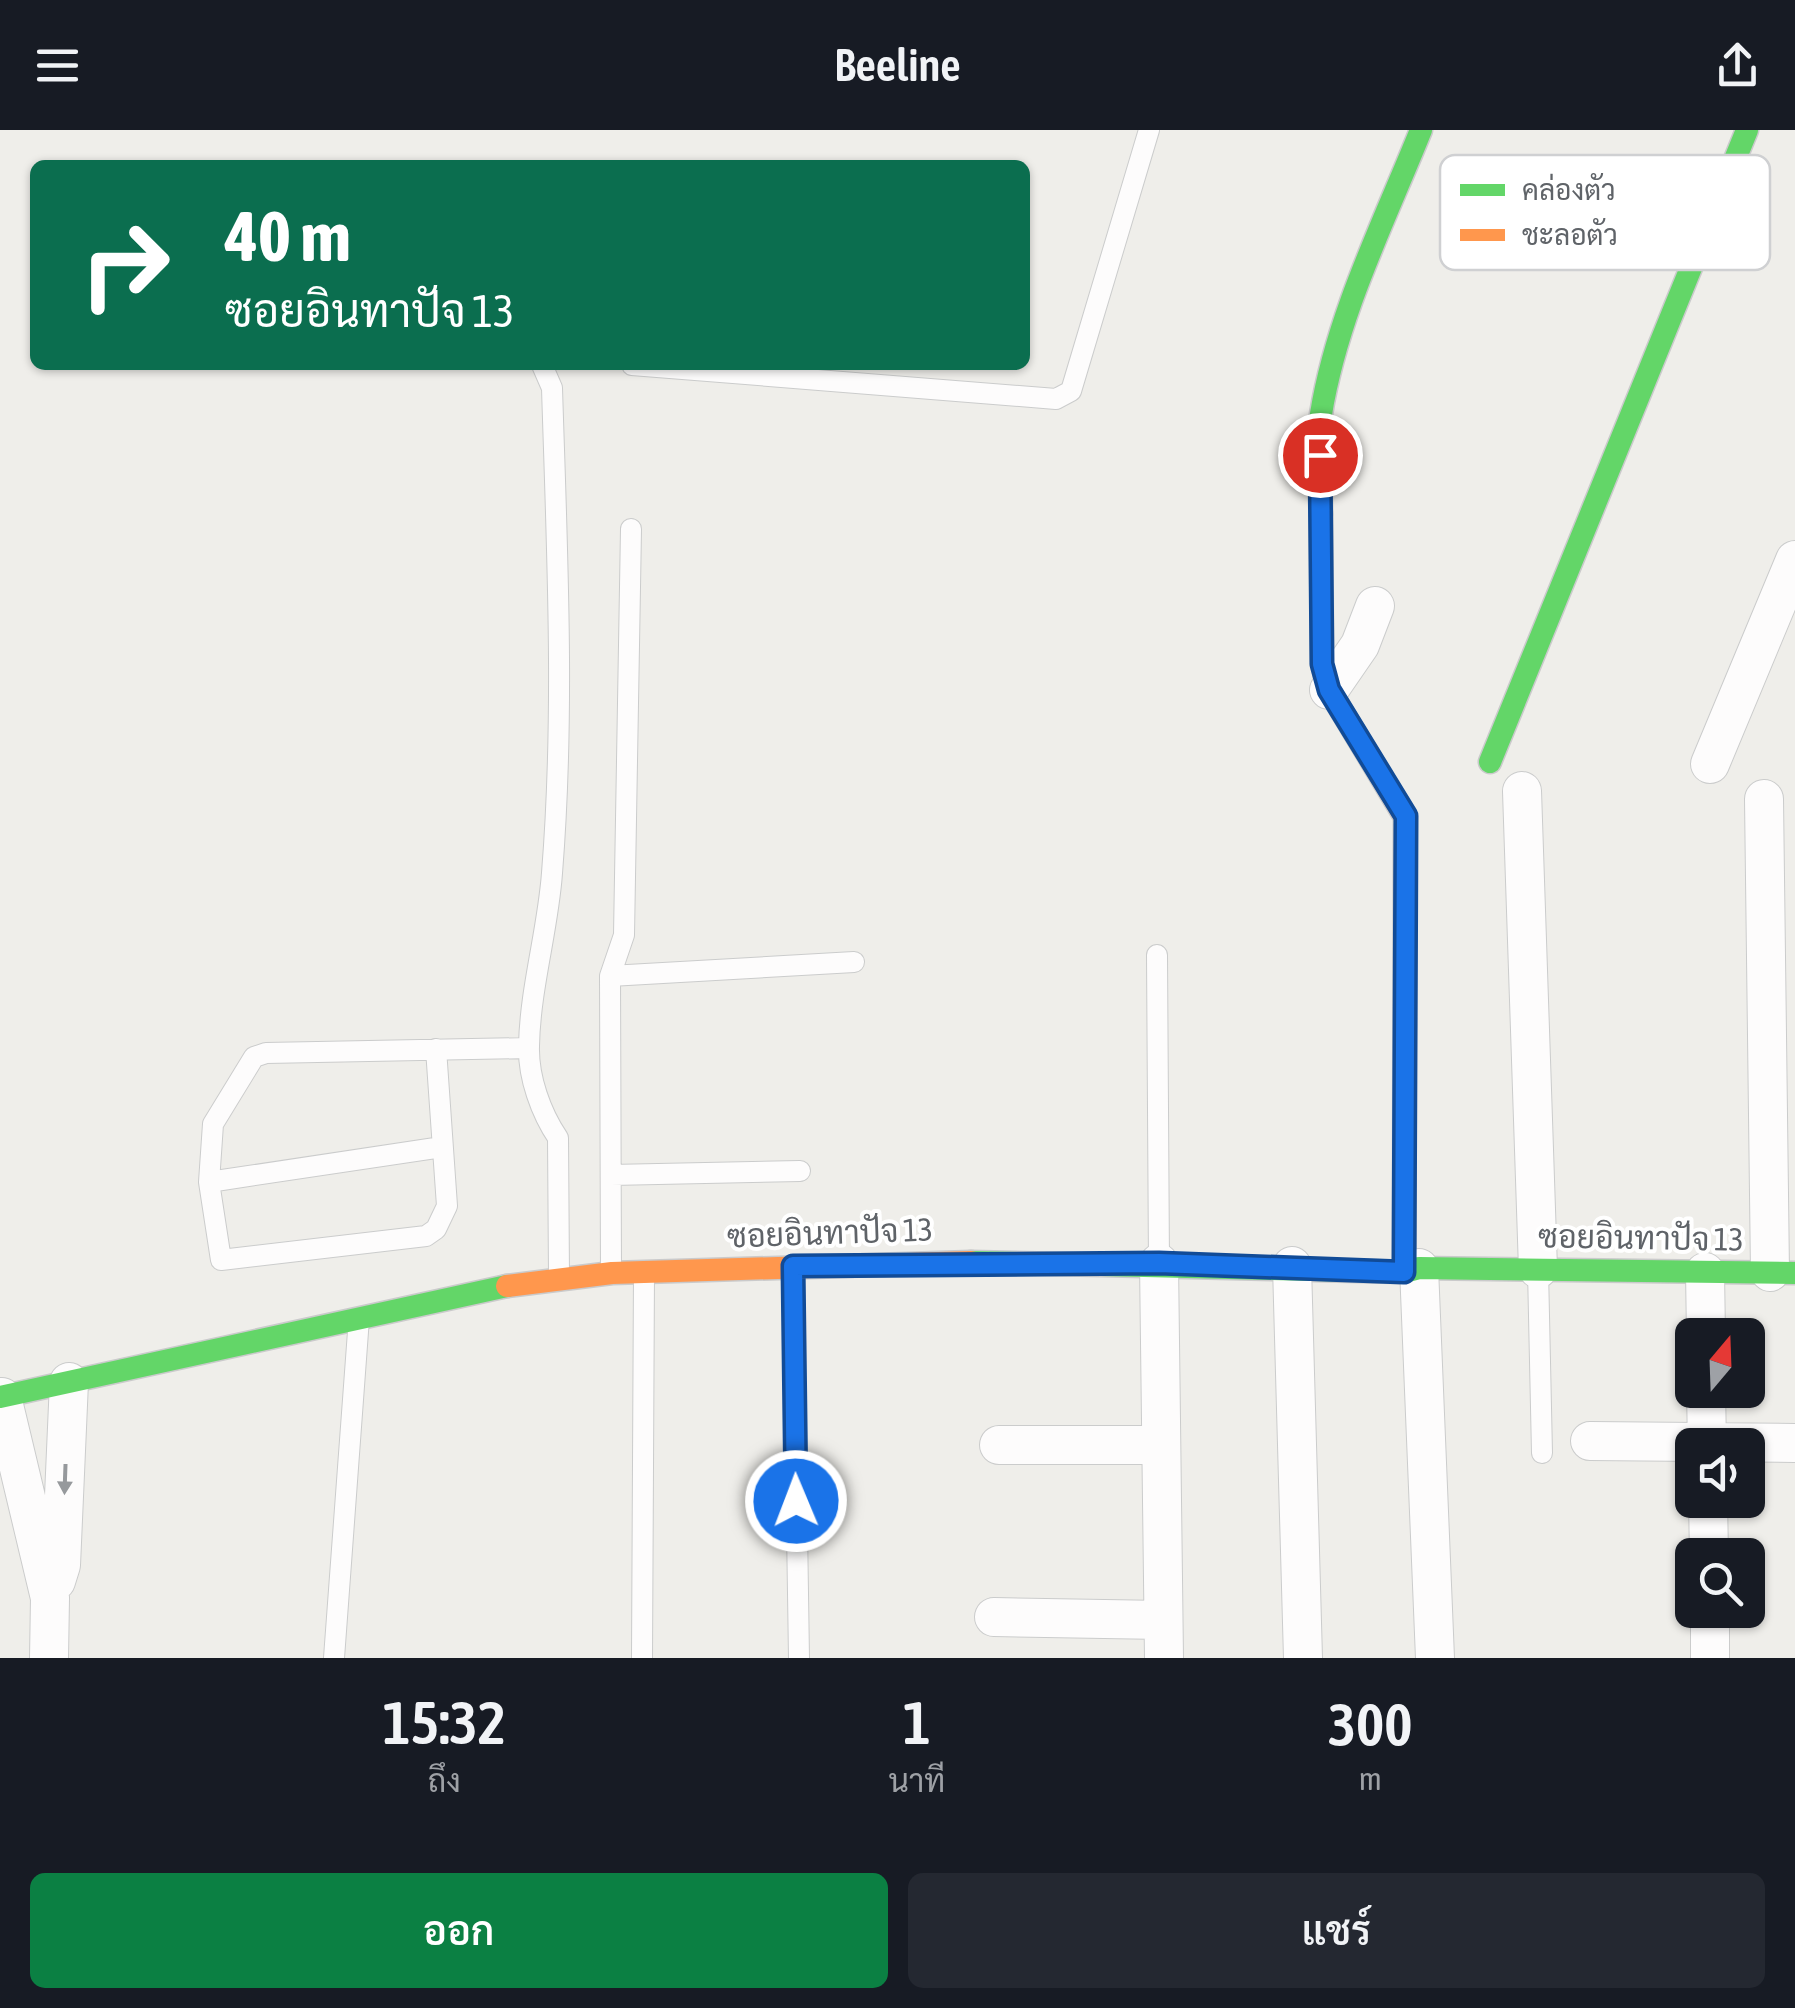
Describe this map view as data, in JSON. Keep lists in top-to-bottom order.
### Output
{
  "streets": {
    "street": ["ซอยอินทาปัจ 13"]
  },
  "legend": ["คล่องตัว", "ชะลอตัว"],
  "north": "top",
  "page": {
    "header": "Beeline",
    "turn": ["40 m", "ซอยอินทาปัจ 13"],
    "eta": [
      "15:32",
      "ถึง",
      "1",
      "นาที",
      "300",
      "m"
    ],
    "buttons": ["ออก", "แชร์"]
  }
}
